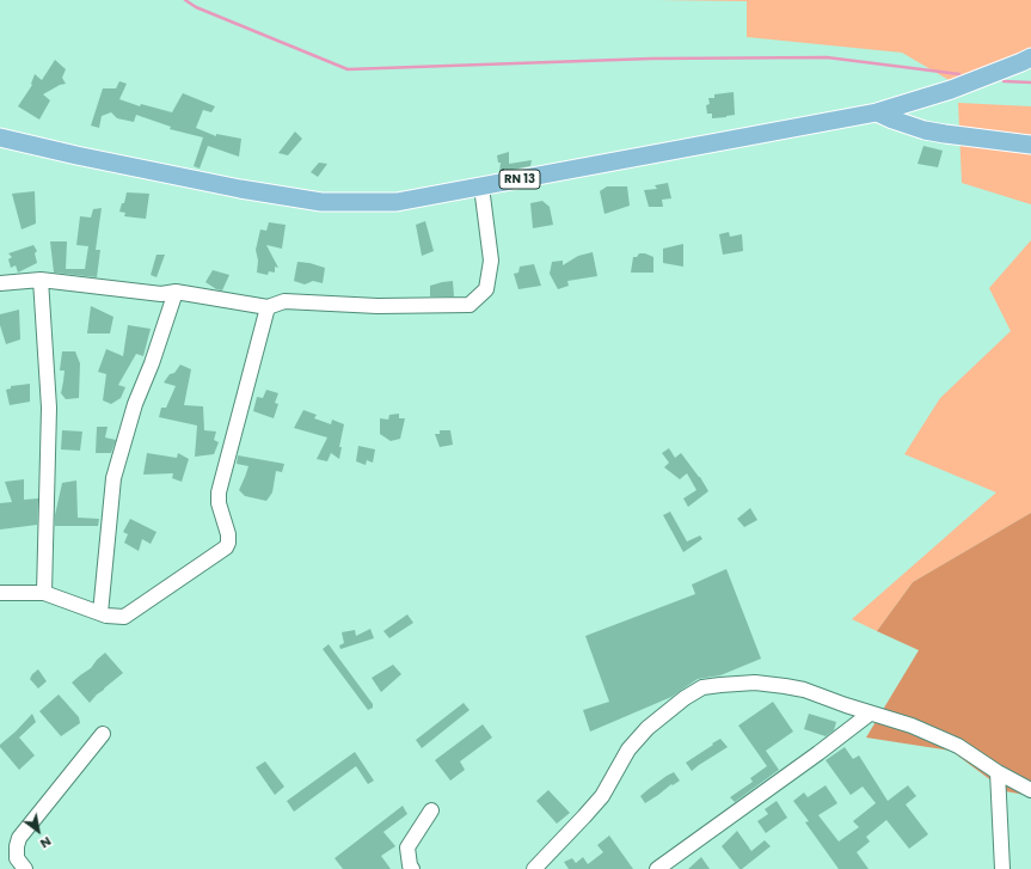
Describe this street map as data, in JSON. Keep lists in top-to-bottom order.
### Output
{
  "streets": {
    "main road": ["RN 13"]
  },
  "north": "bottom right"
}
